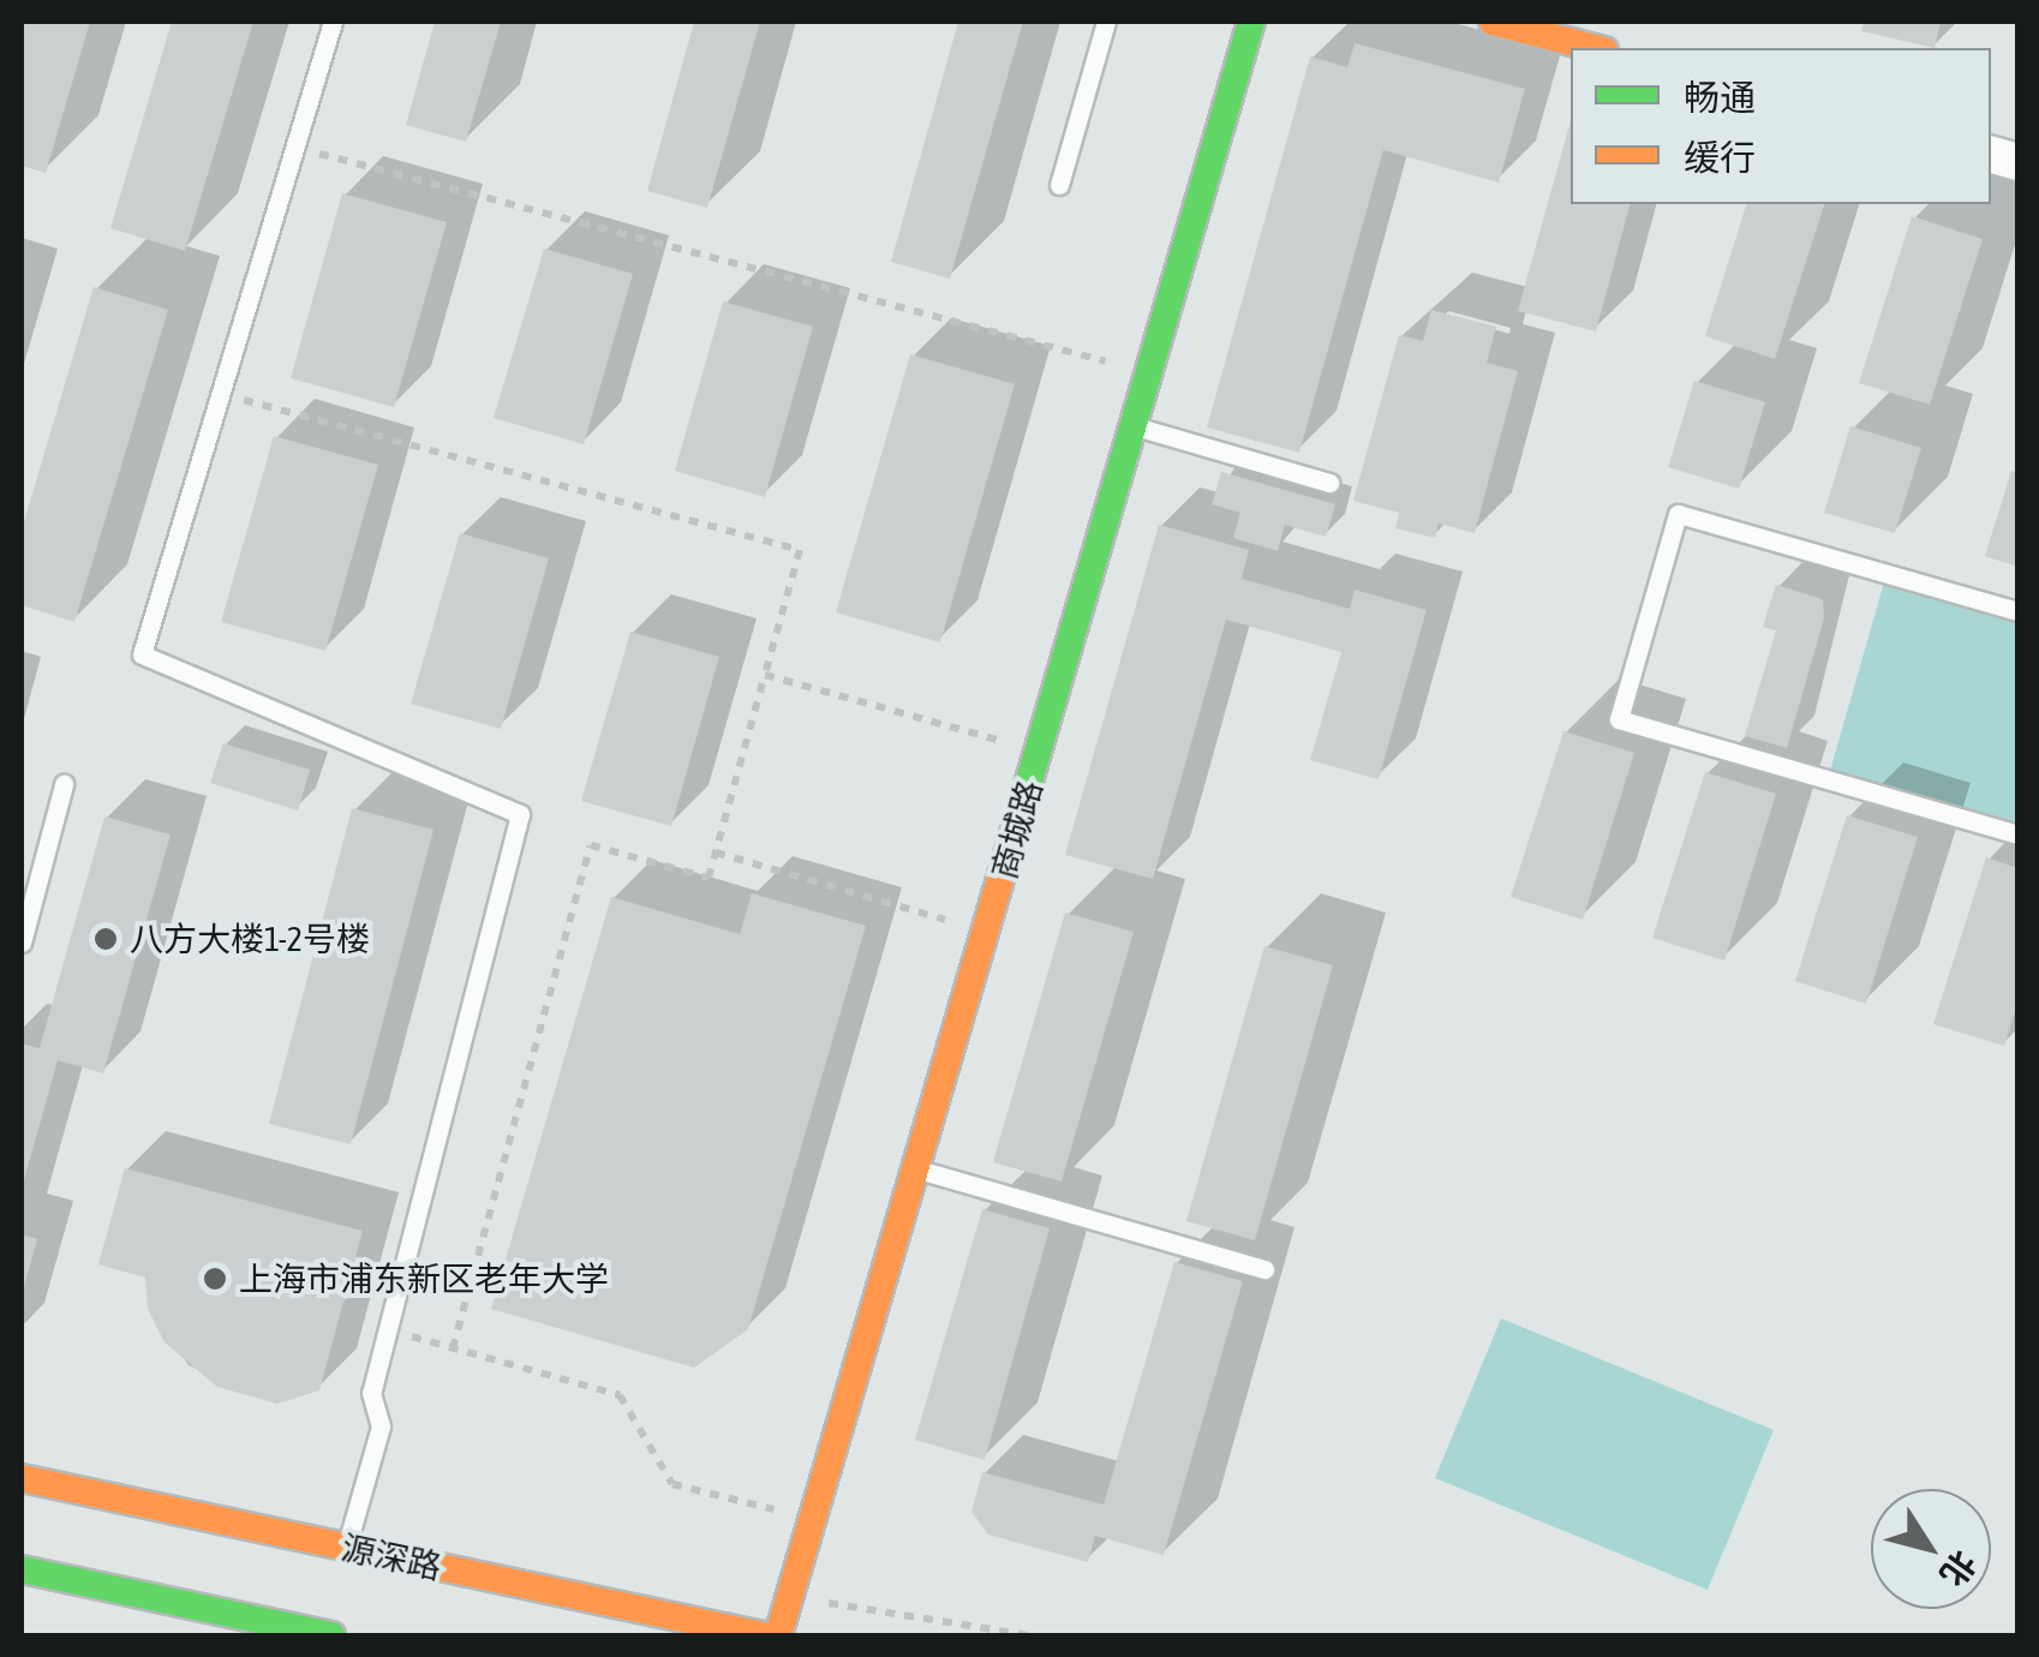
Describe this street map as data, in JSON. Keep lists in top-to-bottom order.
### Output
{
  "streets": {
    "street": ["商城路", "源深路"]
  },
  "places": ["八方大楼1-2号楼", "上海市浦东新区老年大学"],
  "legend": ["畅通", "缓行"],
  "north": "bottom right"
}
